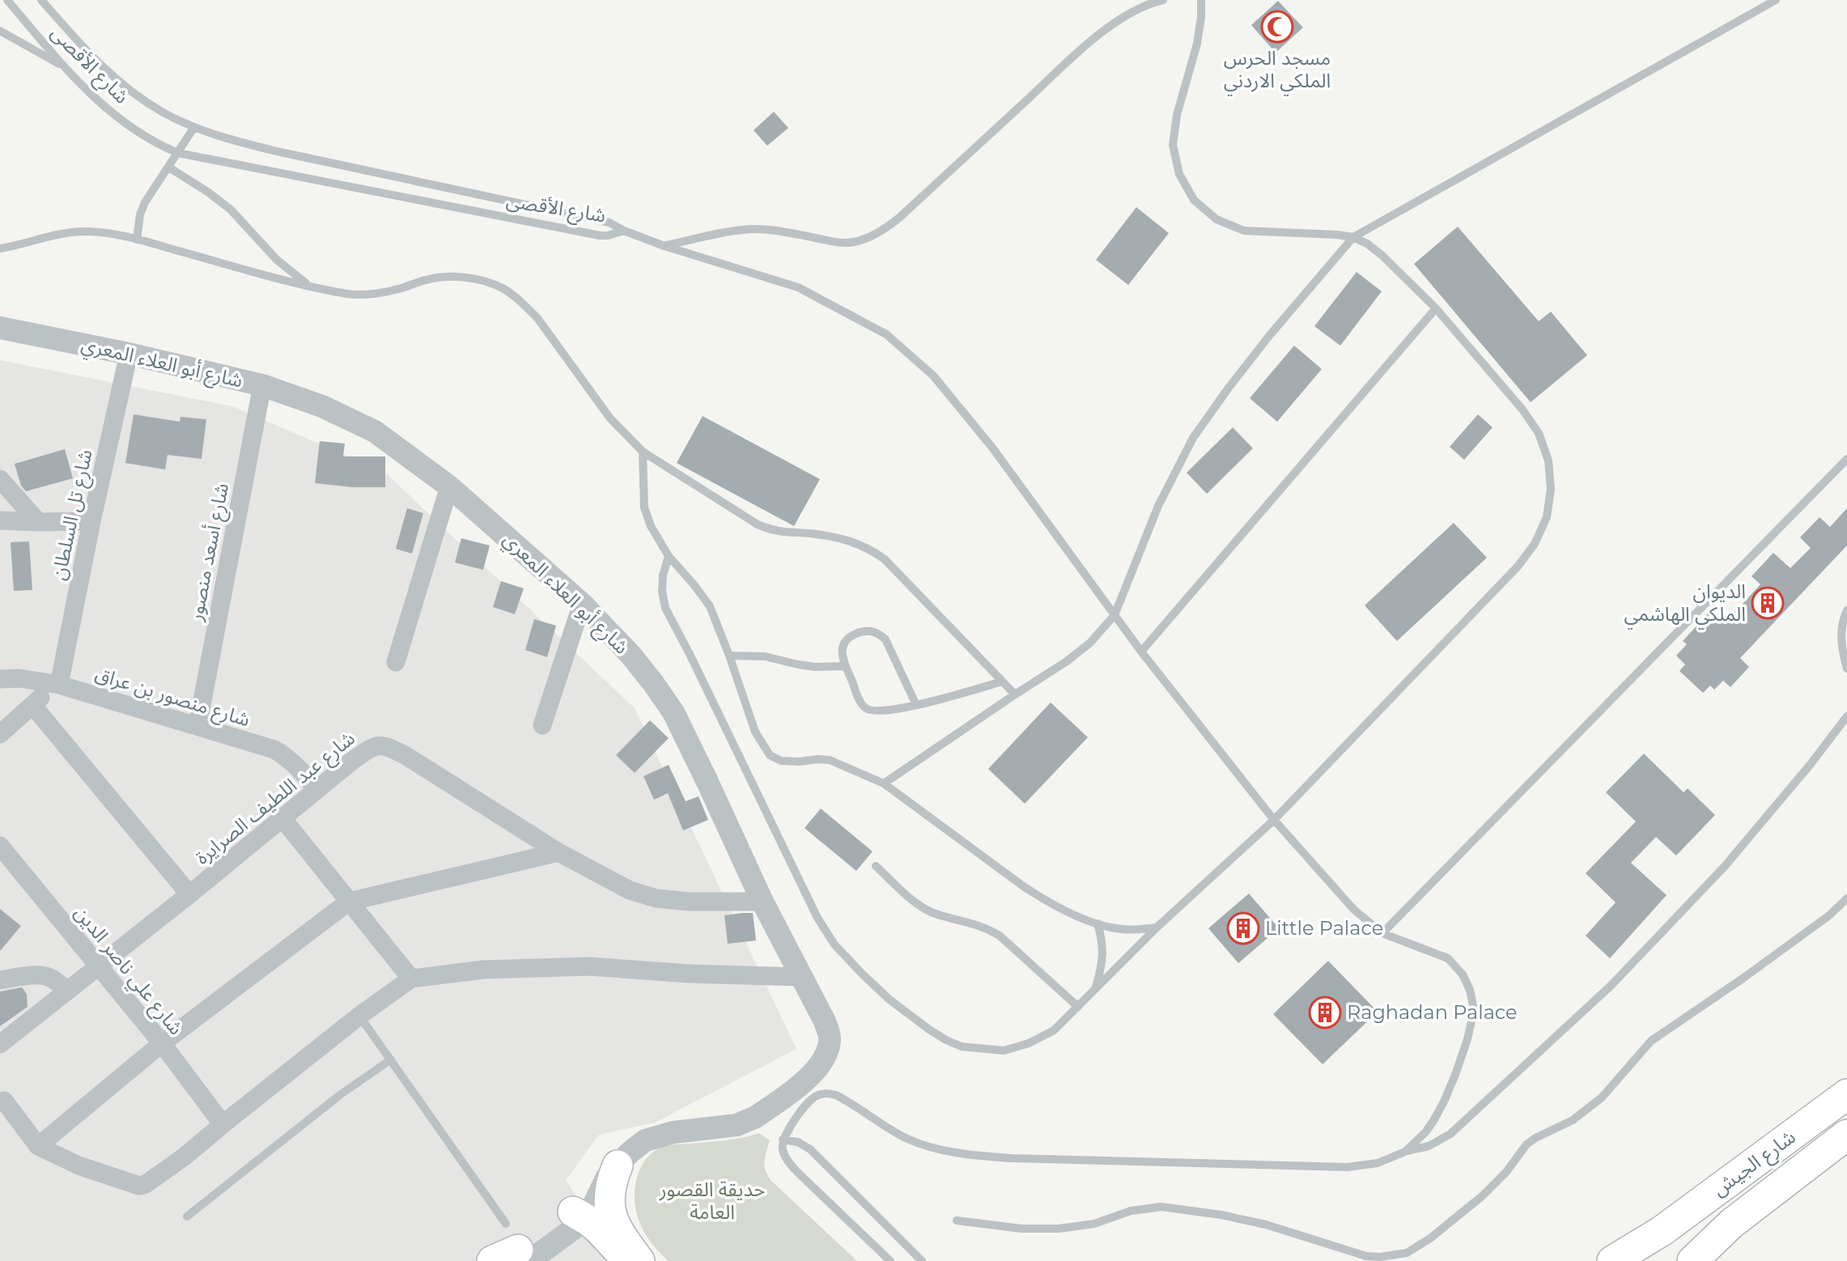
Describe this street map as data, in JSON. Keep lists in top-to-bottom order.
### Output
{
  "streets": {
    "highway": ["شارع الجيش"],
    "street": [
      "شارع أبو العلاء المعري",
      "شارع تل السلطان",
      "شارع أسعد منصور",
      "شارع منصور بن عراق",
      "شارع عبد اللطيف الصرايرة",
      "شارع علي ناصر الدين"
    ],
    "lane": ["شارع الأقصى"]
  },
  "crossings": [
    ["شارع أبو العلاء المعري", "شارع تل السلطان"],
    ["شارع أبو العلاء المعري", "شارع أسعد منصور"],
    ["شارع أبو العلاء المعري", "شارع عبد اللطيف الصرايرة"],
    ["شارع تل السلطان", "شارع منصور بن عراق"],
    ["شارع أسعد منصور", "شارع منصور بن عراق"],
    ["شارع منصور بن عراق", "شارع عبد اللطيف الصرايرة"],
    ["شارع عبد اللطيف الصرايرة", "شارع علي ناصر الدين"]
  ],
  "parks": ["حديقة القصور العامة"],
  "places": {
    "mosque": ["مسجد الحرس الملكي الاردني"],
    "building": ["الديوان الملكي الهاشمي", "Little Palace", "Raghadan Palace"]
  }
}
